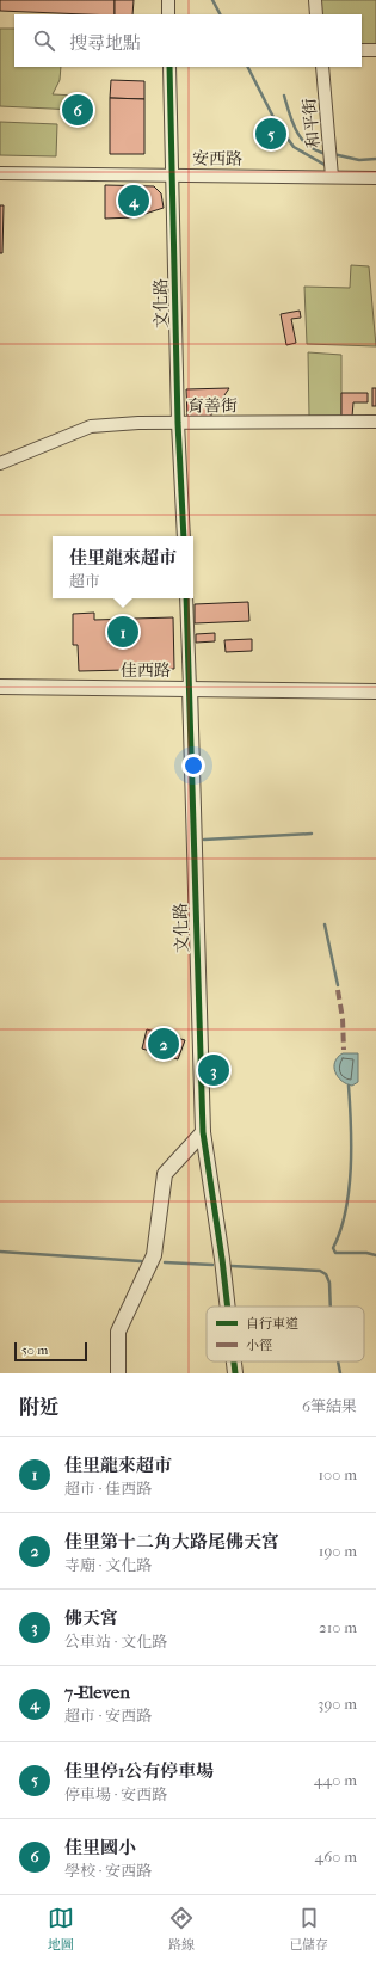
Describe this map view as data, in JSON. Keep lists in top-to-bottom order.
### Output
{
  "streets": {
    "street": [
      "和平街",
      "安西路",
      "文化路",
      "育善街",
      "佳西路"
    ]
  },
  "crossings": [
    ["和平街", "安西路"],
    ["安西路", "文化路"],
    ["文化路", "育善街"],
    ["文化路", "佳西路"]
  ],
  "legend": ["自行車道", "小徑"],
  "scale_bar": "50 m",
  "page": {
    "search": "搜尋地點",
    "pins": [
      "6",
      "5",
      "4",
      "1",
      "2",
      "3"
    ],
    "popup": ["佳里龍來超市", "超市"],
    "scale": "50 m",
    "heading": ["附近", "6筆結果"],
    "list": [
      {
        "mark": "1",
        "name": "佳里龍來超市",
        "note": "超市 · 佳西路",
        "value": "100 m"
      },
      {
        "mark": "2",
        "name": "佳里第十二角大路尾佛天宮",
        "note": "寺廟 · 文化路",
        "value": "190 m"
      },
      {
        "mark": "3",
        "name": "佛天宮",
        "note": "公車站 · 文化路",
        "value": "210 m"
      },
      {
        "mark": "4",
        "name": "7-Eleven",
        "note": "超市 · 安西路",
        "value": "390 m"
      },
      {
        "mark": "5",
        "name": "佳里停1公有停車場",
        "note": "停車場 · 安西路",
        "value": "440 m"
      },
      {
        "mark": "6",
        "name": "佳里國小",
        "note": "學校 · 安西路",
        "value": "460 m"
      }
    ],
    "nav": ["地圖", "路線", "已儲存"]
  }
}
